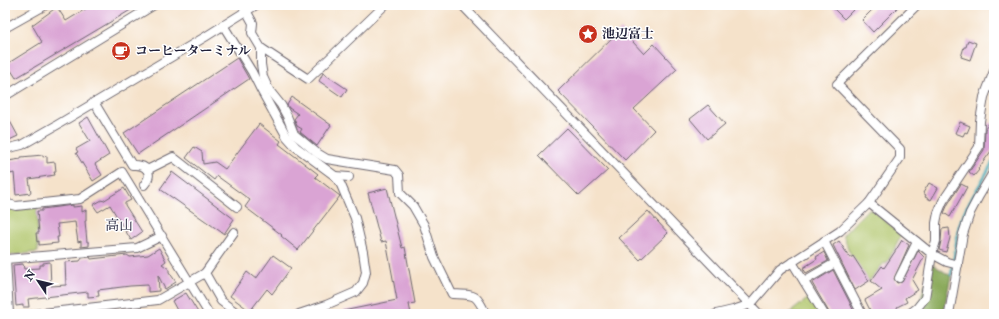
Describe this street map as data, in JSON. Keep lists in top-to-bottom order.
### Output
{
  "districts": ["高山"],
  "places": {
    "place": ["池辺富士"],
    "cafe": ["コーヒーターミナル"]
  },
  "north": "top left"
}
